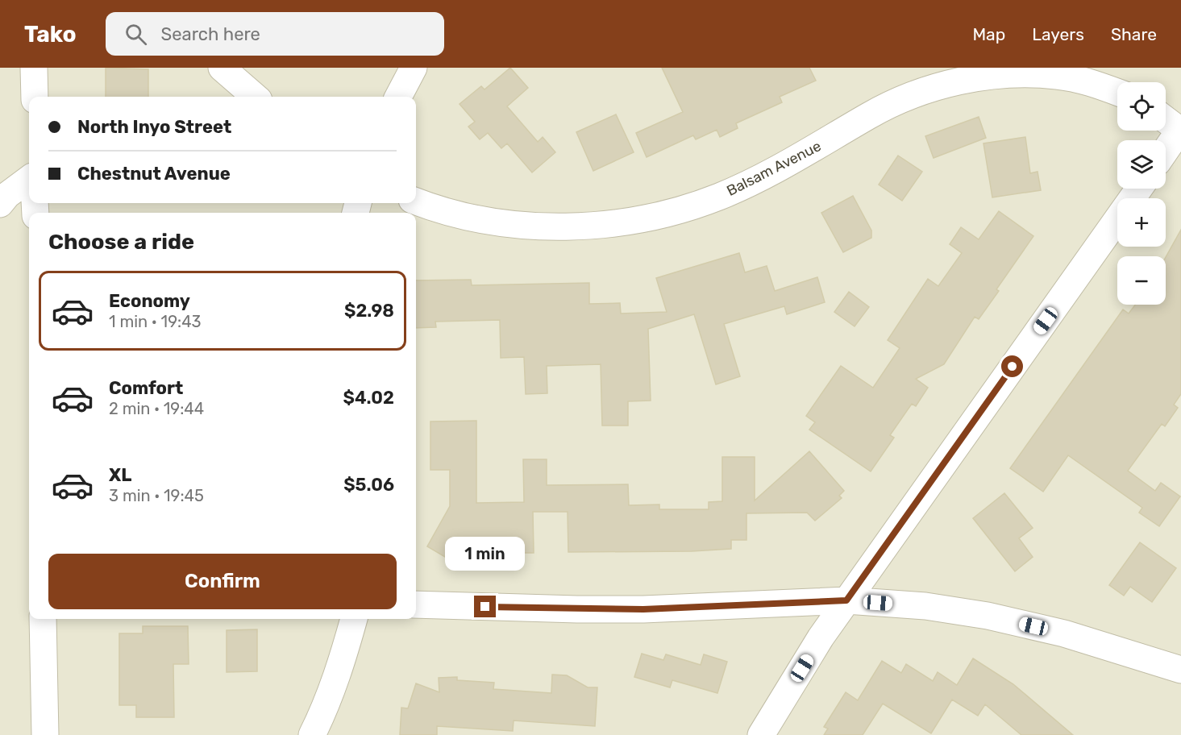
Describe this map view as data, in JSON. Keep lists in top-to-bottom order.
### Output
{
  "streets": {
    "street": ["Balsam Avenue"]
  },
  "page": {
    "header": "Tako",
    "search": "Search here",
    "nav": ["Map", "Layers", "Share"],
    "map_buttons": ["+", "−"],
    "banner": ["North Inyo Street", "Chestnut Avenue"],
    "heading": "Choose a ride",
    "list": [
      {
        "name": "Economy",
        "note": "1 min · 19:43",
        "value": "$2.98"
      },
      {
        "name": "Comfort",
        "note": "2 min · 19:44",
        "value": "$4.02"
      },
      {
        "name": "XL",
        "note": "3 min · 19:45",
        "value": "$5.06"
      }
    ],
    "bubble": "1 min",
    "buttons": "Confirm"
  }
}
